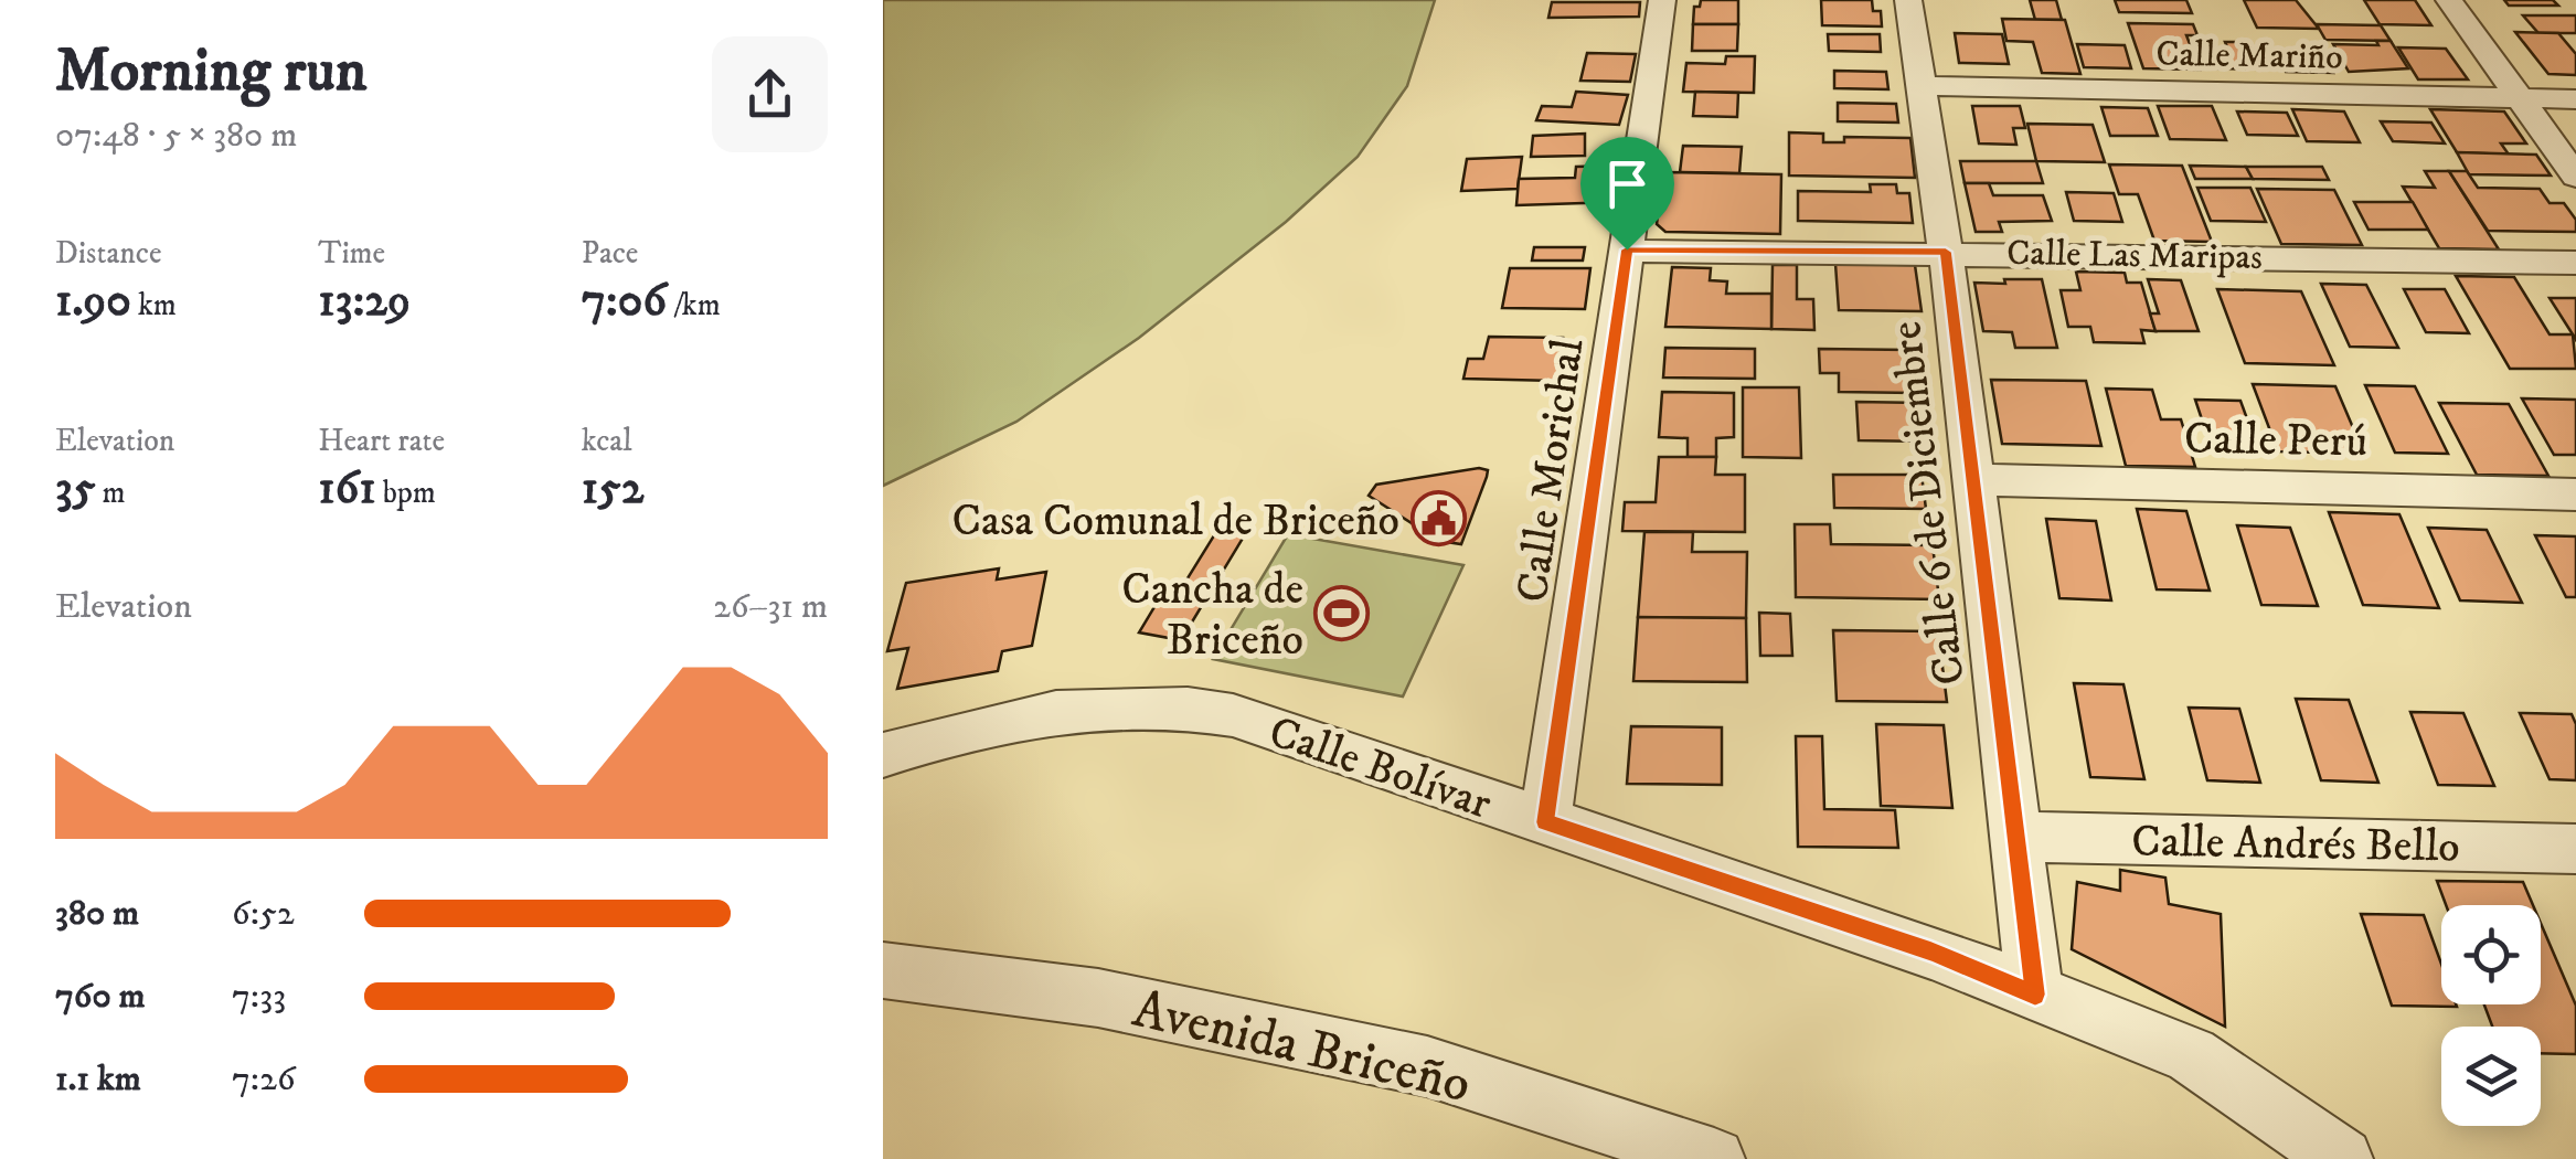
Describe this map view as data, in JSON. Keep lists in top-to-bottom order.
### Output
{
  "streets": {
    "street": [
      "Calle Mariño",
      "Calle Las Maripas",
      "Calle Perú",
      "Calle Morichal",
      "Calle 6 de Diciembre",
      "Calle Bolívar",
      "Calle Andrés Bello",
      "Avenida Briceño"
    ]
  },
  "crossings": [
    ["Calle Mariño", "Calle 6 de Diciembre"],
    ["Calle Las Maripas", "Calle Morichal"],
    ["Calle Las Maripas", "Calle 6 de Diciembre"],
    ["Calle Perú", "Calle 6 de Diciembre"],
    ["Calle Morichal", "Calle Bolívar"],
    ["Calle 6 de Diciembre", "Calle Bolívar"],
    ["Calle 6 de Diciembre", "Calle Andrés Bello"]
  ],
  "places": {
    "public building": ["Casa Comunal de Briceño"],
    "sports": ["Cancha de Briceño"]
  },
  "page": {
    "heading": ["Morning run", "07:48 · 5 × 380 m"],
    "stats": [
      ["Distance", "1.90 km"],
      ["Time", "13:29"],
      ["Pace", "7:06 /km"],
      ["Elevation", "35 m"],
      ["Heart rate", "161 bpm"],
      ["kcal", "152"]
    ],
    "chart": ["Elevation", "26–31 m"],
    "list": [
      {
        "name": "380 m",
        "note": "6:52"
      },
      {
        "name": "760 m",
        "note": "7:33"
      },
      {
        "name": "1.1 km",
        "note": "7:26"
      }
    ]
  }
}
